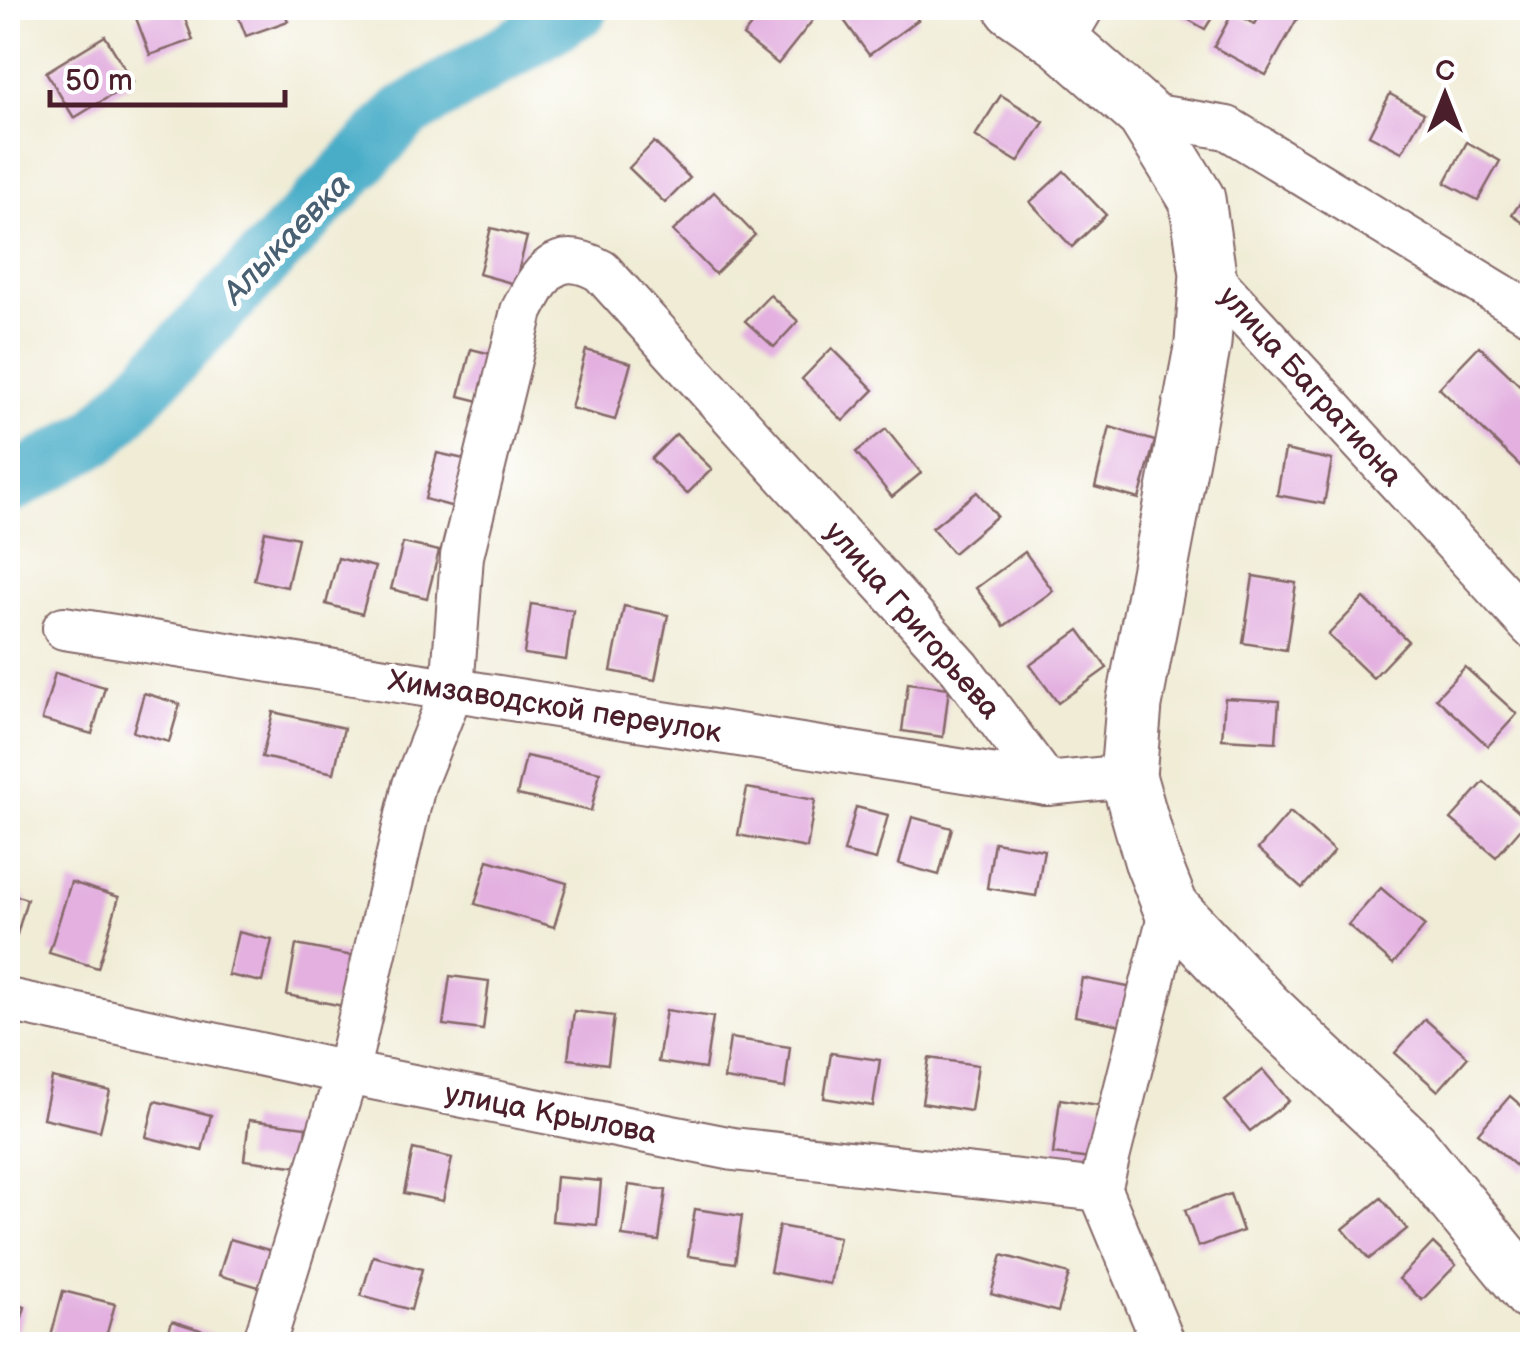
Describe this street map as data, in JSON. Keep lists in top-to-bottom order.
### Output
{
  "streets": {
    "main road": ["улица Багратиона"],
    "street": ["улица Григорьева", "Химзаводской переулок", "улица Крылова"]
  },
  "crossings": [
    ["улица Григорьева", "Химзаводской переулок"]
  ],
  "water": ["Алыкаевка"],
  "scale_bar": "50 m",
  "north": "top"
}
